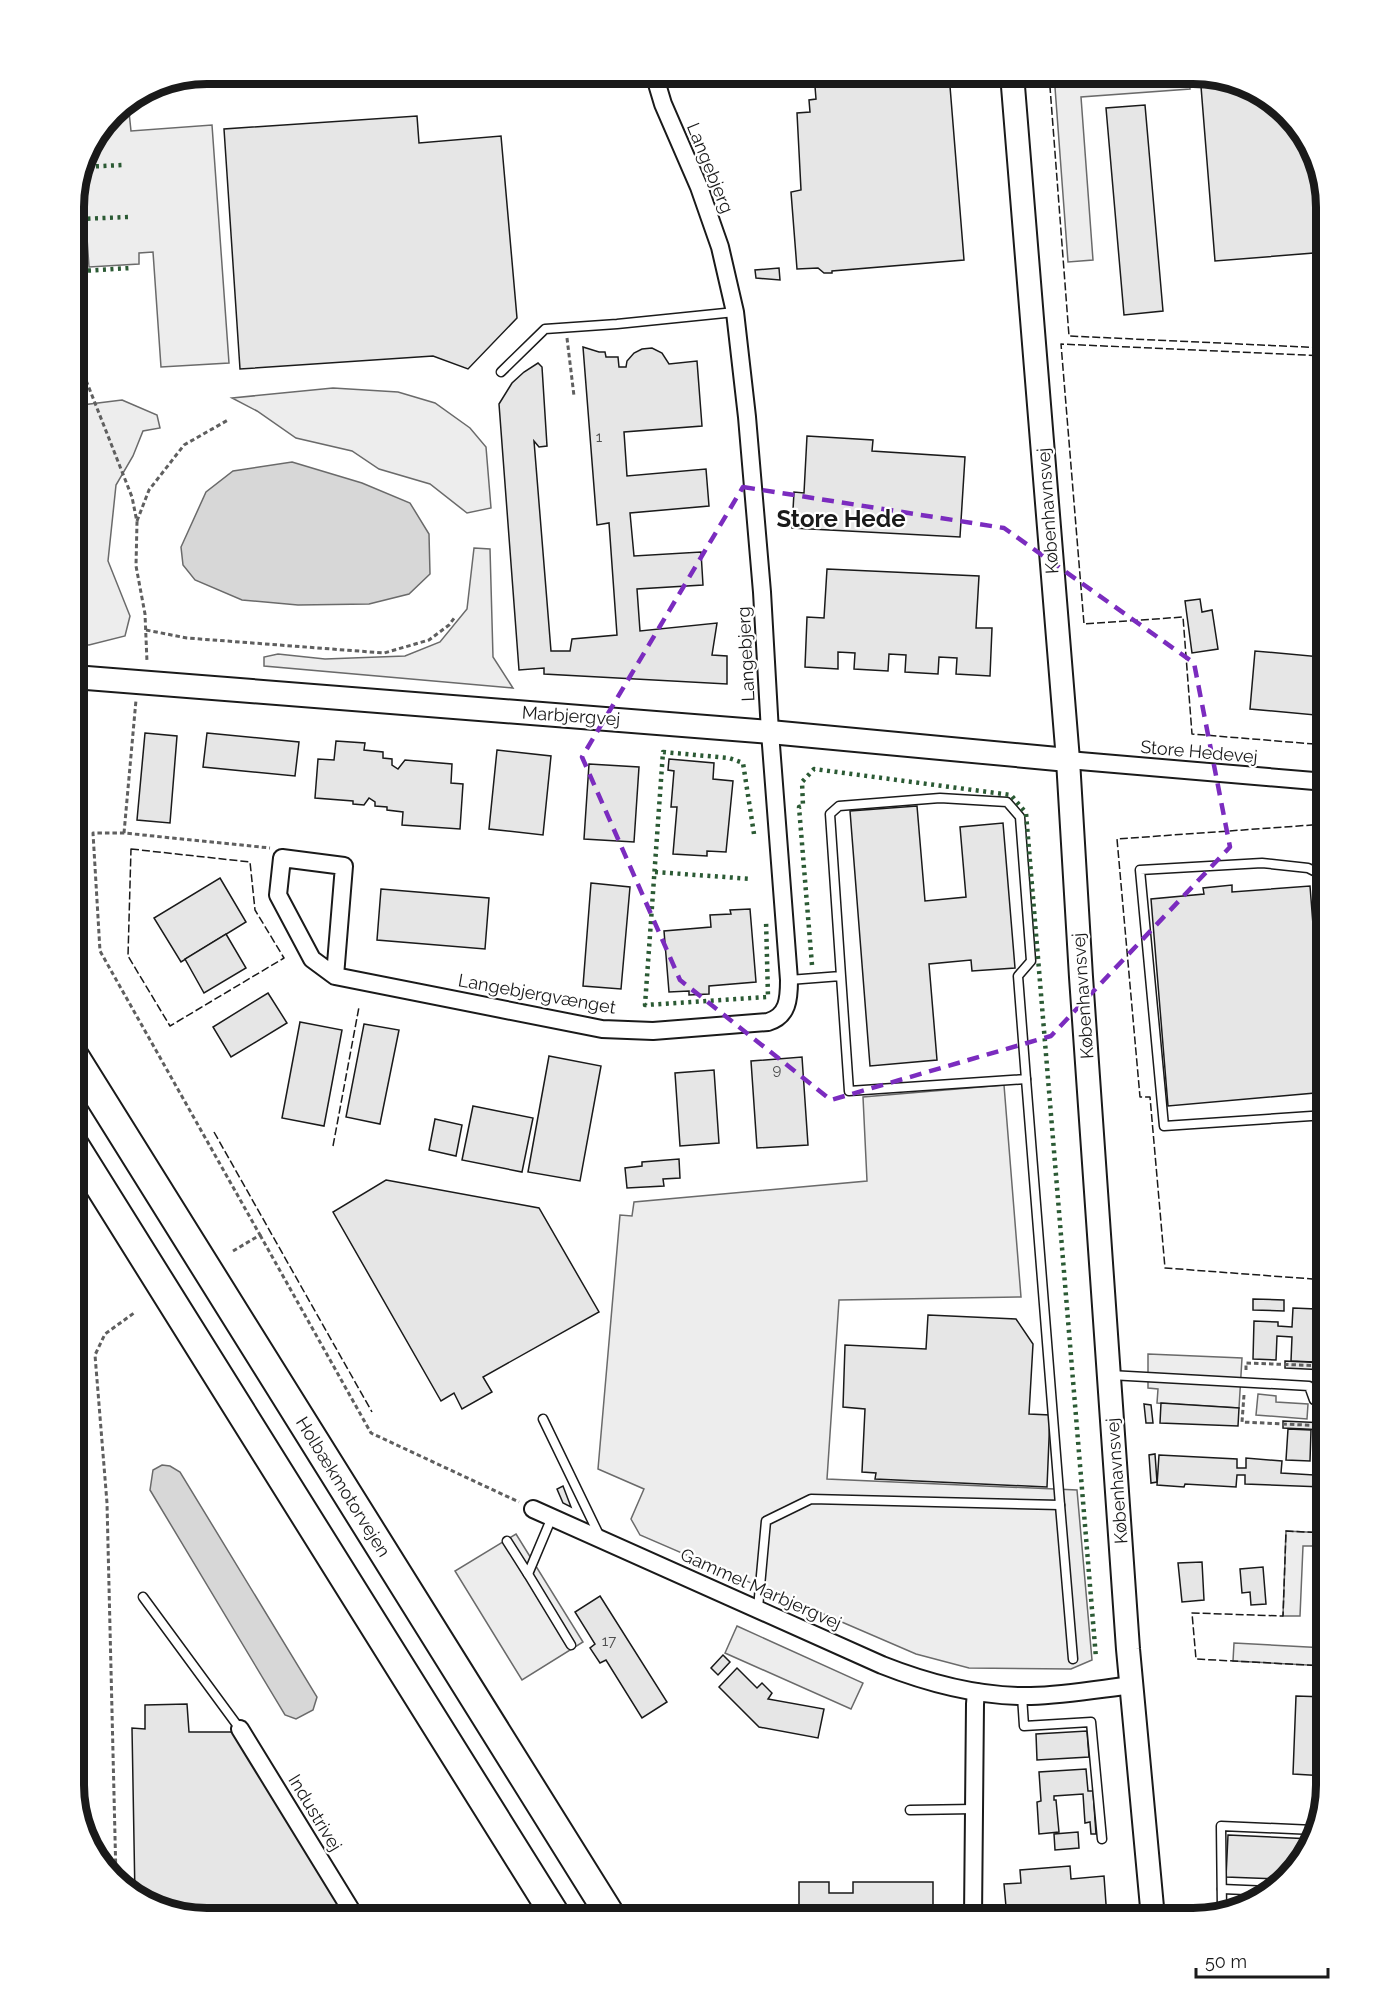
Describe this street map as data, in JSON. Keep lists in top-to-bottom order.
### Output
{
  "streets": {
    "highway": ["Holbækmotorvejen"],
    "main road": ["Københavnsvej", "Marbjergvej"],
    "street": [
      "Langebjerg",
      "Store Hedevej",
      "Langebjergvænget",
      "Gammel Marbjergvej",
      "Industrivej"
    ]
  },
  "crossings": [
    ["Langebjerg", "Marbjergvej"],
    ["Langebjerg", "Langebjergvænget"],
    ["Københavnsvej", "Marbjergvej"],
    ["Københavnsvej", "Store Hedevej"],
    ["Københavnsvej", "Gammel Marbjergvej"],
    ["Marbjergvej", "Store Hedevej"]
  ],
  "districts": ["Store Hede"],
  "house_numbers": ["1", "9", "17"],
  "scale_bar": "50 m"
}
